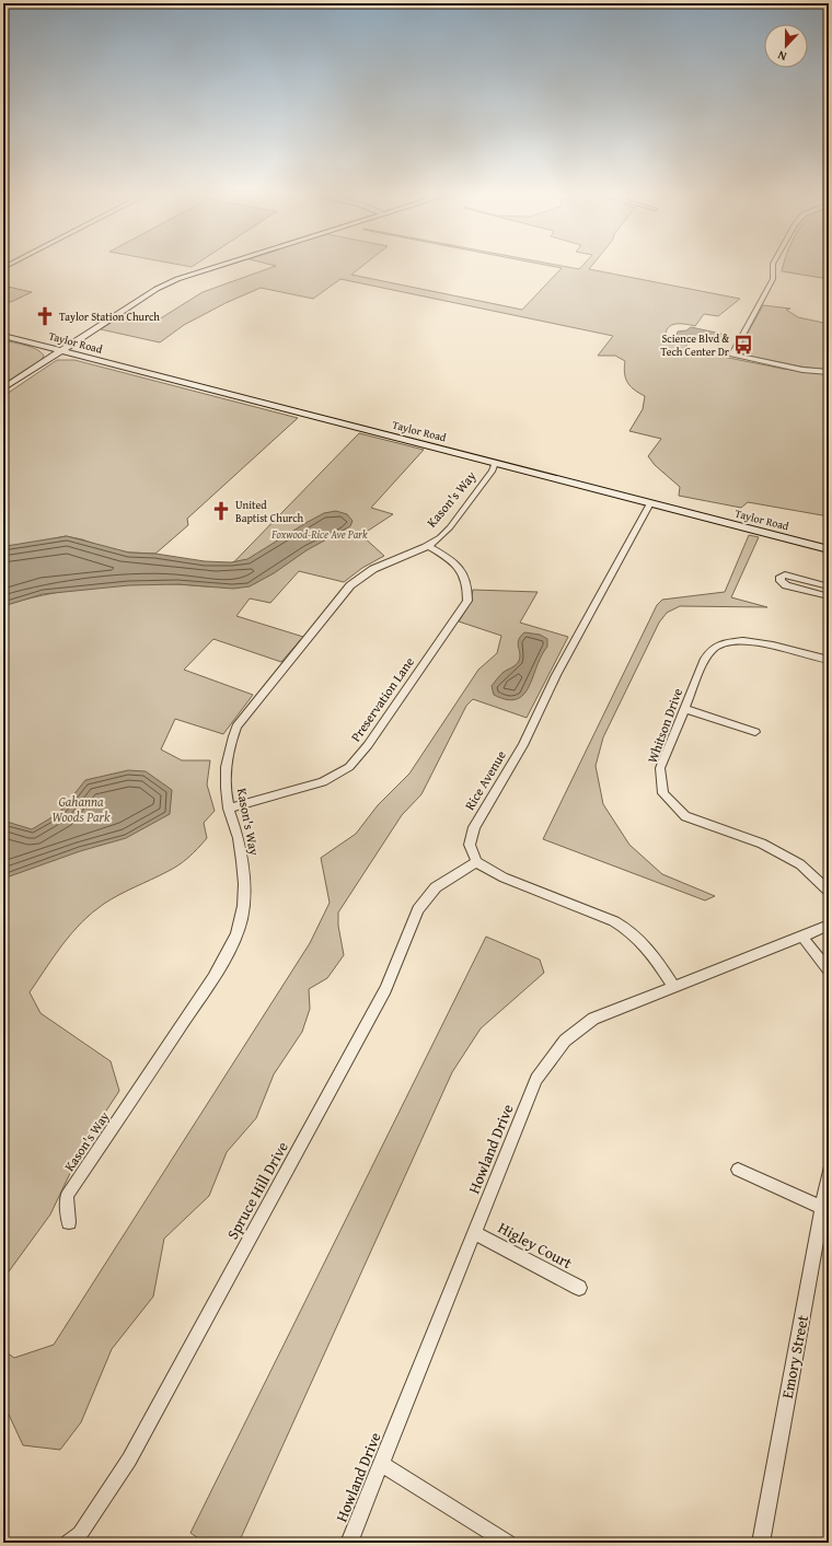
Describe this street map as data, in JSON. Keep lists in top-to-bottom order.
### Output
{
  "streets": {
    "main road": ["Taylor Road"],
    "street": [
      "Kason's Way",
      "Preservation Lane",
      "Whitson Drive",
      "Rice Avenue",
      "Howland Drive",
      "Spruce Hill Drive",
      "Higley Court",
      "Emory Street"
    ]
  },
  "crossings": [
    ["Taylor Road", "Kason's Way"],
    ["Taylor Road", "Rice Avenue"],
    ["Kason's Way", "Preservation Lane"],
    ["Rice Avenue", "Spruce Hill Drive"],
    ["Howland Drive", "Higley Court"]
  ],
  "parks": ["Foxwood-Rice Ave Park", "Gahanna Woods Park"],
  "places": {
    "church": ["Taylor Station Church", "United Baptist Church"],
    "bus stop": ["Science Blvd & Tech Center Dr"]
  },
  "north": "bottom"
}
